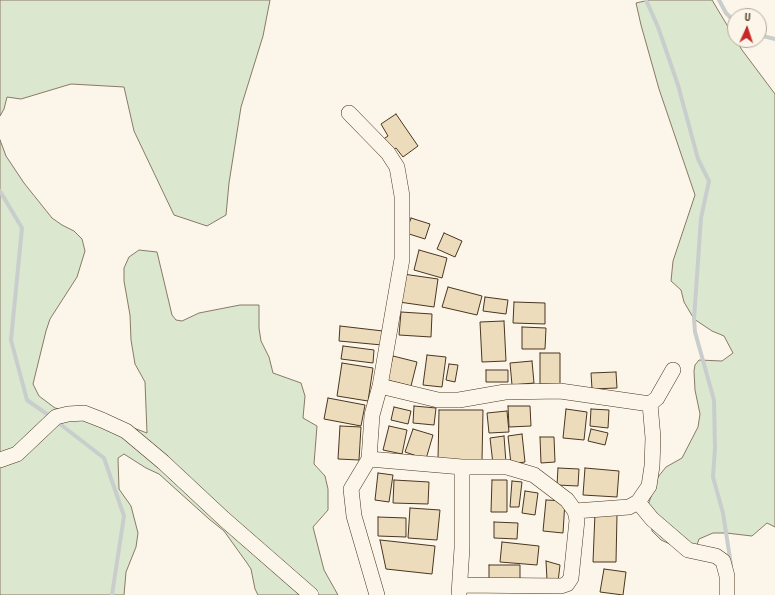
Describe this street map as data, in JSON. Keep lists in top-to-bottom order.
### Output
{
  "north": "top"
}
